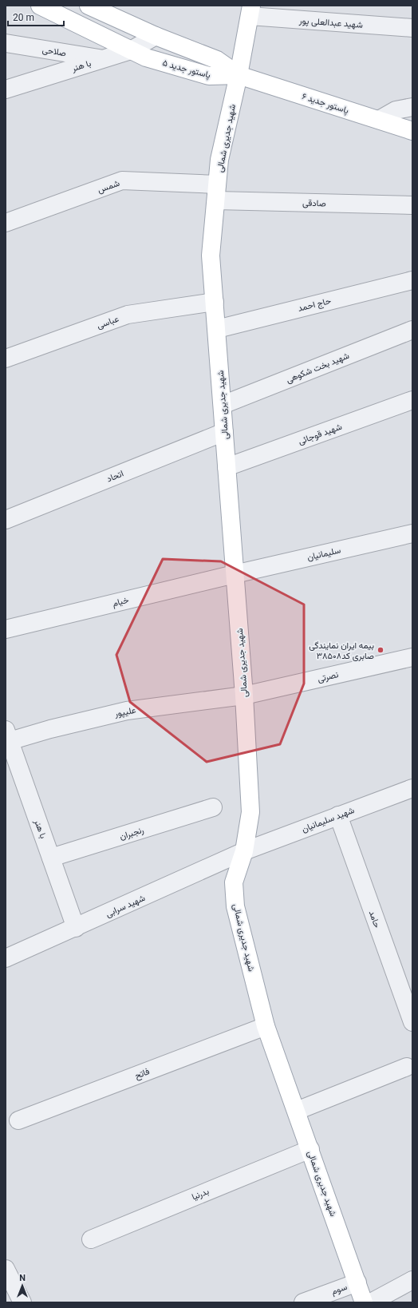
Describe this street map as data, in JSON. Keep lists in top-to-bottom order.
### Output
{
  "streets": {
    "main road": ["پاستور جدید ۵", "پاستور جدید ۶", "شهید جدیری شمالی"],
    "street": [
      "شهید عبدالعلی پور",
      "صلاحی",
      "با هنر",
      "شمس",
      "صادقی",
      "حاج احمد",
      "عباسی",
      "شهید بخت شکوهی",
      "شهید قوجائی",
      "اتحاد",
      "سلیمانیان",
      "خیام",
      "نصرتی",
      "علیپور",
      "شهید سلیمانیان",
      "رنجبران",
      "شهید سرابی",
      "حامد",
      "فاتح",
      "بدرنیا",
      "سوم"
    ]
  },
  "crossings": [
    ["شهید عبدالعلی پور", "شهید جدیری شمالی"],
    ["صلاحی", "با هنر"],
    ["با هنر", "پاستور جدید ۵"],
    ["با هنر", "علیپور"],
    ["با هنر", "رنجبران"],
    ["با هنر", "شهید سرابی"],
    ["پاستور جدید ۵", "پاستور جدید ۶"],
    ["پاستور جدید ۵", "شهید جدیری شمالی"],
    ["پاستور جدید ۶", "شهید جدیری شمالی"],
    ["شهید جدیری شمالی", "شمس"],
    ["شهید جدیری شمالی", "صادقی"],
    ["شهید جدیری شمالی", "حاج احمد"],
    ["شهید جدیری شمالی", "عباسی"],
    ["شهید جدیری شمالی", "شهید بخت شکوهی"],
    ["شهید جدیری شمالی", "شهید قوجائی"],
    ["شهید جدیری شمالی", "اتحاد"],
    ["شهید جدیری شمالی", "سلیمانیان"],
    ["شهید جدیری شمالی", "خیام"],
    ["شهید جدیری شمالی", "نصرتی"],
    ["شهید جدیری شمالی", "علیپور"],
    ["شهید جدیری شمالی", "شهید سلیمانیان"],
    ["شهید جدیری شمالی", "شهید سرابی"],
    ["شهید جدیری شمالی", "فاتح"],
    ["شهید جدیری شمالی", "بدرنیا"],
    ["شهید جدیری شمالی", "سوم"],
    ["شمس", "صادقی"],
    ["سلیمانیان", "خیام"],
    ["نصرتی", "علیپور"],
    ["شهید سلیمانیان", "شهید سرابی"],
    ["شهید سلیمانیان", "حامد"]
  ],
  "places": ["بیمه ایران نمایندگی صابری کد۳۸۵۰۸"],
  "scale_bar": "20 m",
  "north": "top"
}
